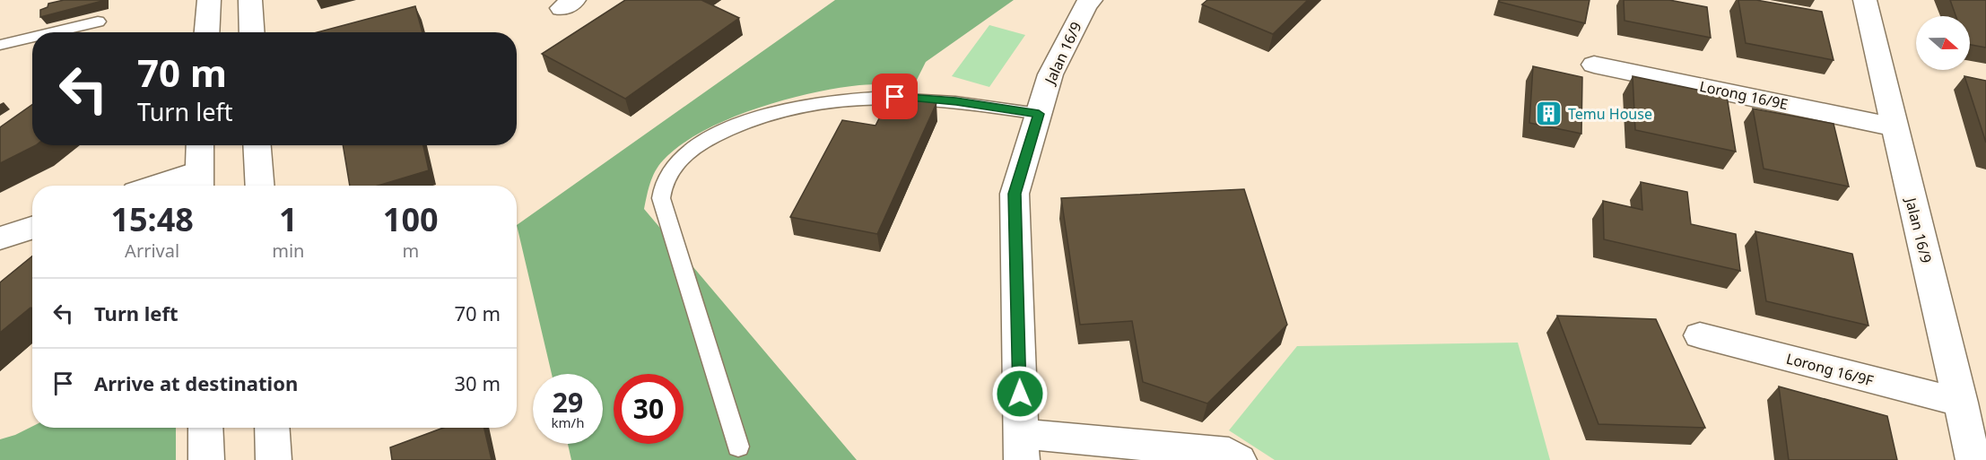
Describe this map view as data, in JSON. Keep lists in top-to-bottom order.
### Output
{
  "streets": {
    "street": ["Jalan 16/9", "Lorong 16/9E", "Lorong 16/9F"]
  },
  "crossings": [
    ["Jalan 16/9", "Lorong 16/9E"],
    ["Jalan 16/9", "Lorong 16/9F"]
  ],
  "places": {
    "building": ["Temu House"]
  },
  "north": "right",
  "page": {
    "turn": ["70 m", "Turn left"],
    "eta": [
      "15:48",
      "Arrival",
      "1",
      "min",
      "100",
      "m"
    ],
    "list": [
      {
        "name": "Turn left",
        "value": "70 m"
      },
      {
        "name": "Arrive at destination",
        "value": "30 m"
      }
    ],
    "speed": "29 km/h",
    "limit": "30"
  }
}
